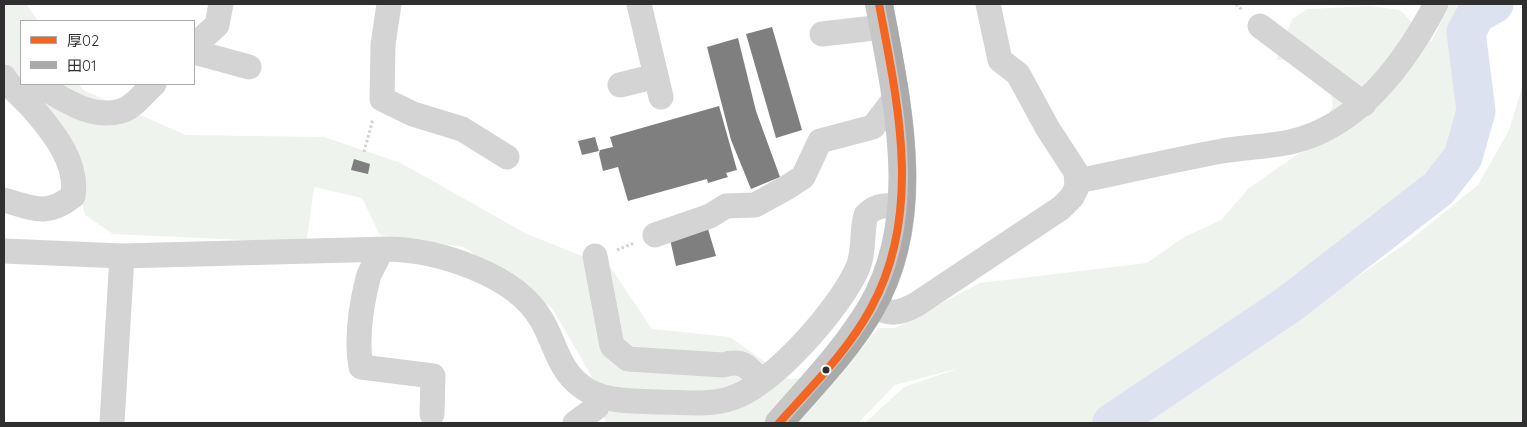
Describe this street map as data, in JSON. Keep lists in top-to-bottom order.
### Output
{
  "lines": ["transit line 厚02", "transit line 田01"],
  "legend": ["厚02", "田01"]
}
